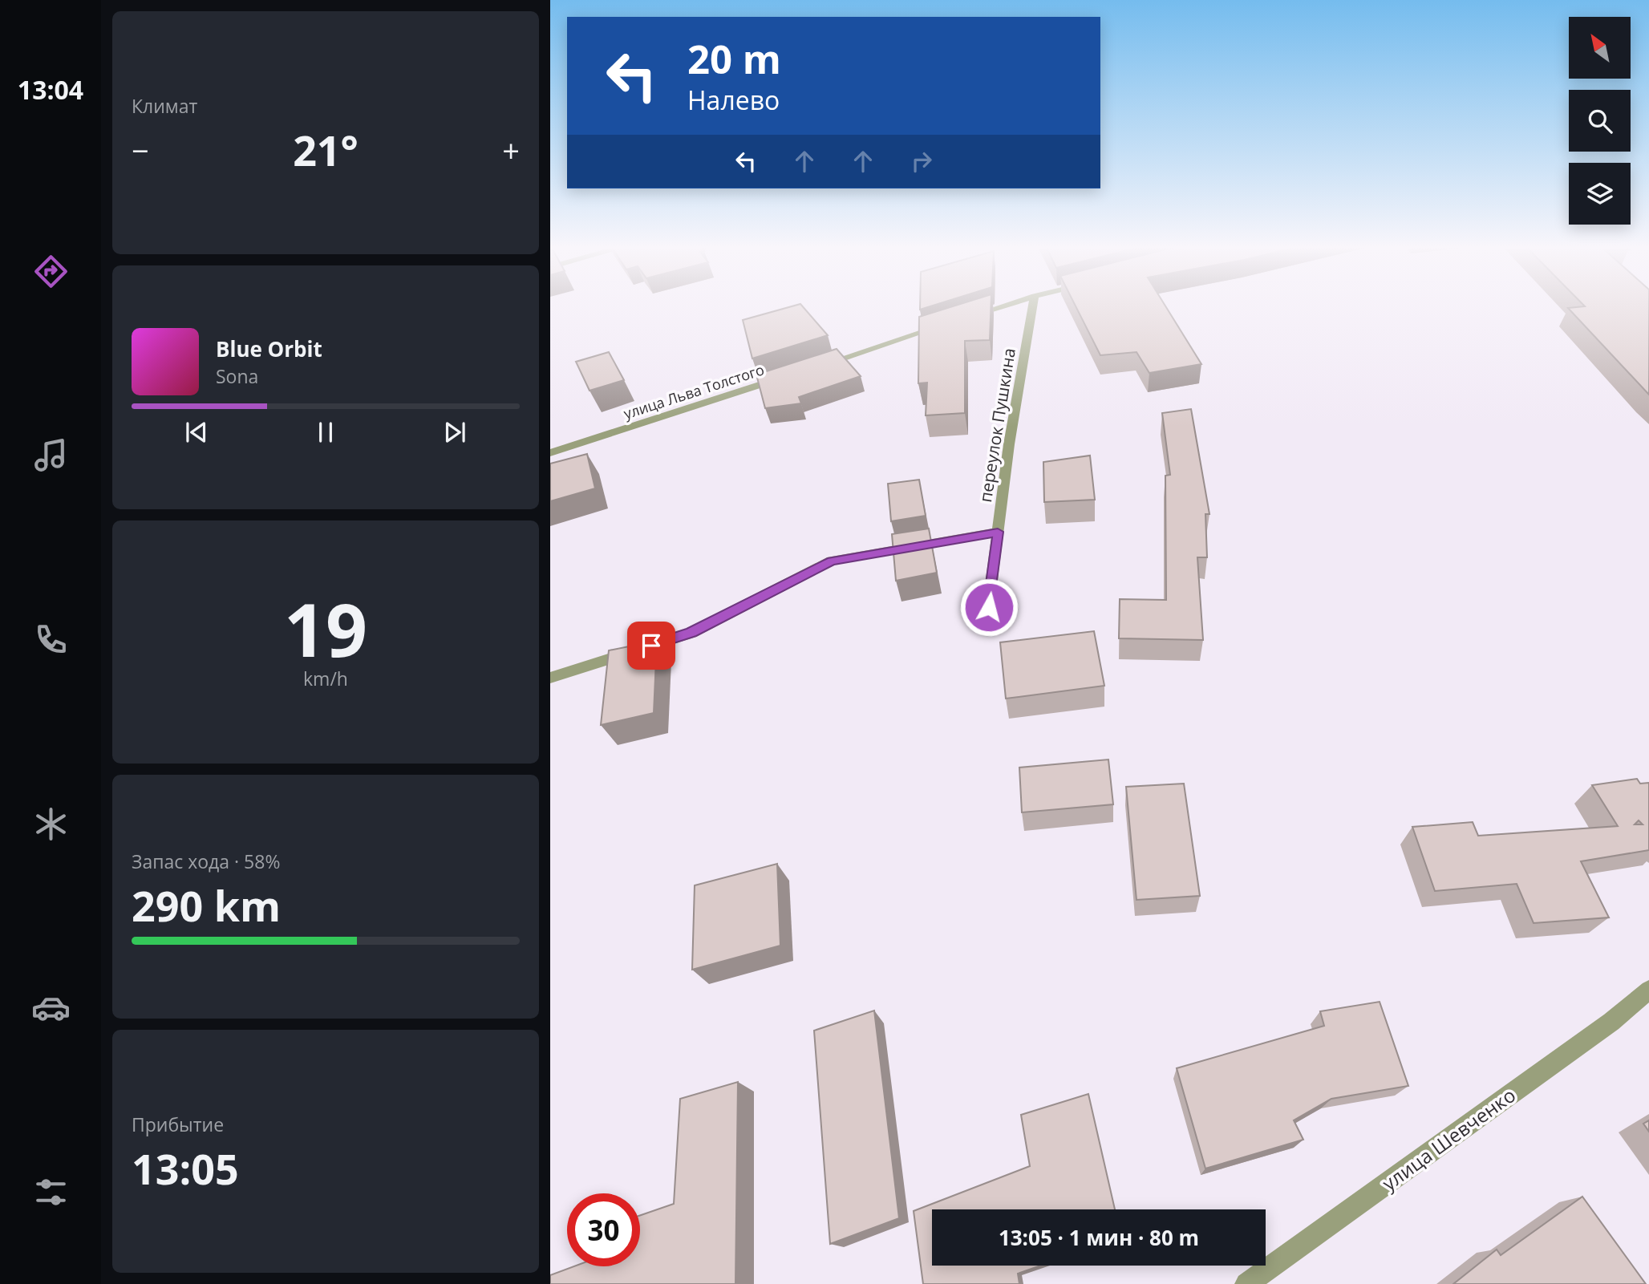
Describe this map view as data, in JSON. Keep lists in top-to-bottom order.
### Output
{
  "streets": {
    "street": ["улица Льва Толстого", "переулок Пушкина", "улица Шевченко"]
  },
  "north": "top left",
  "page": {
    "tabs": "13:04",
    "tile": [
      "Климат",
      ["19", "km/h"],
      ["Запас хода · 58%", "290 km"],
      ["Прибытие", "13:05"]
    ],
    "turn": ["20 m", "Налево"],
    "heat": ["−", "21°", "+"],
    "song": ["Blue Orbit", "Sona"],
    "limit": "30",
    "trip": "13:05 · 1 мин · 80 m"
  }
}
